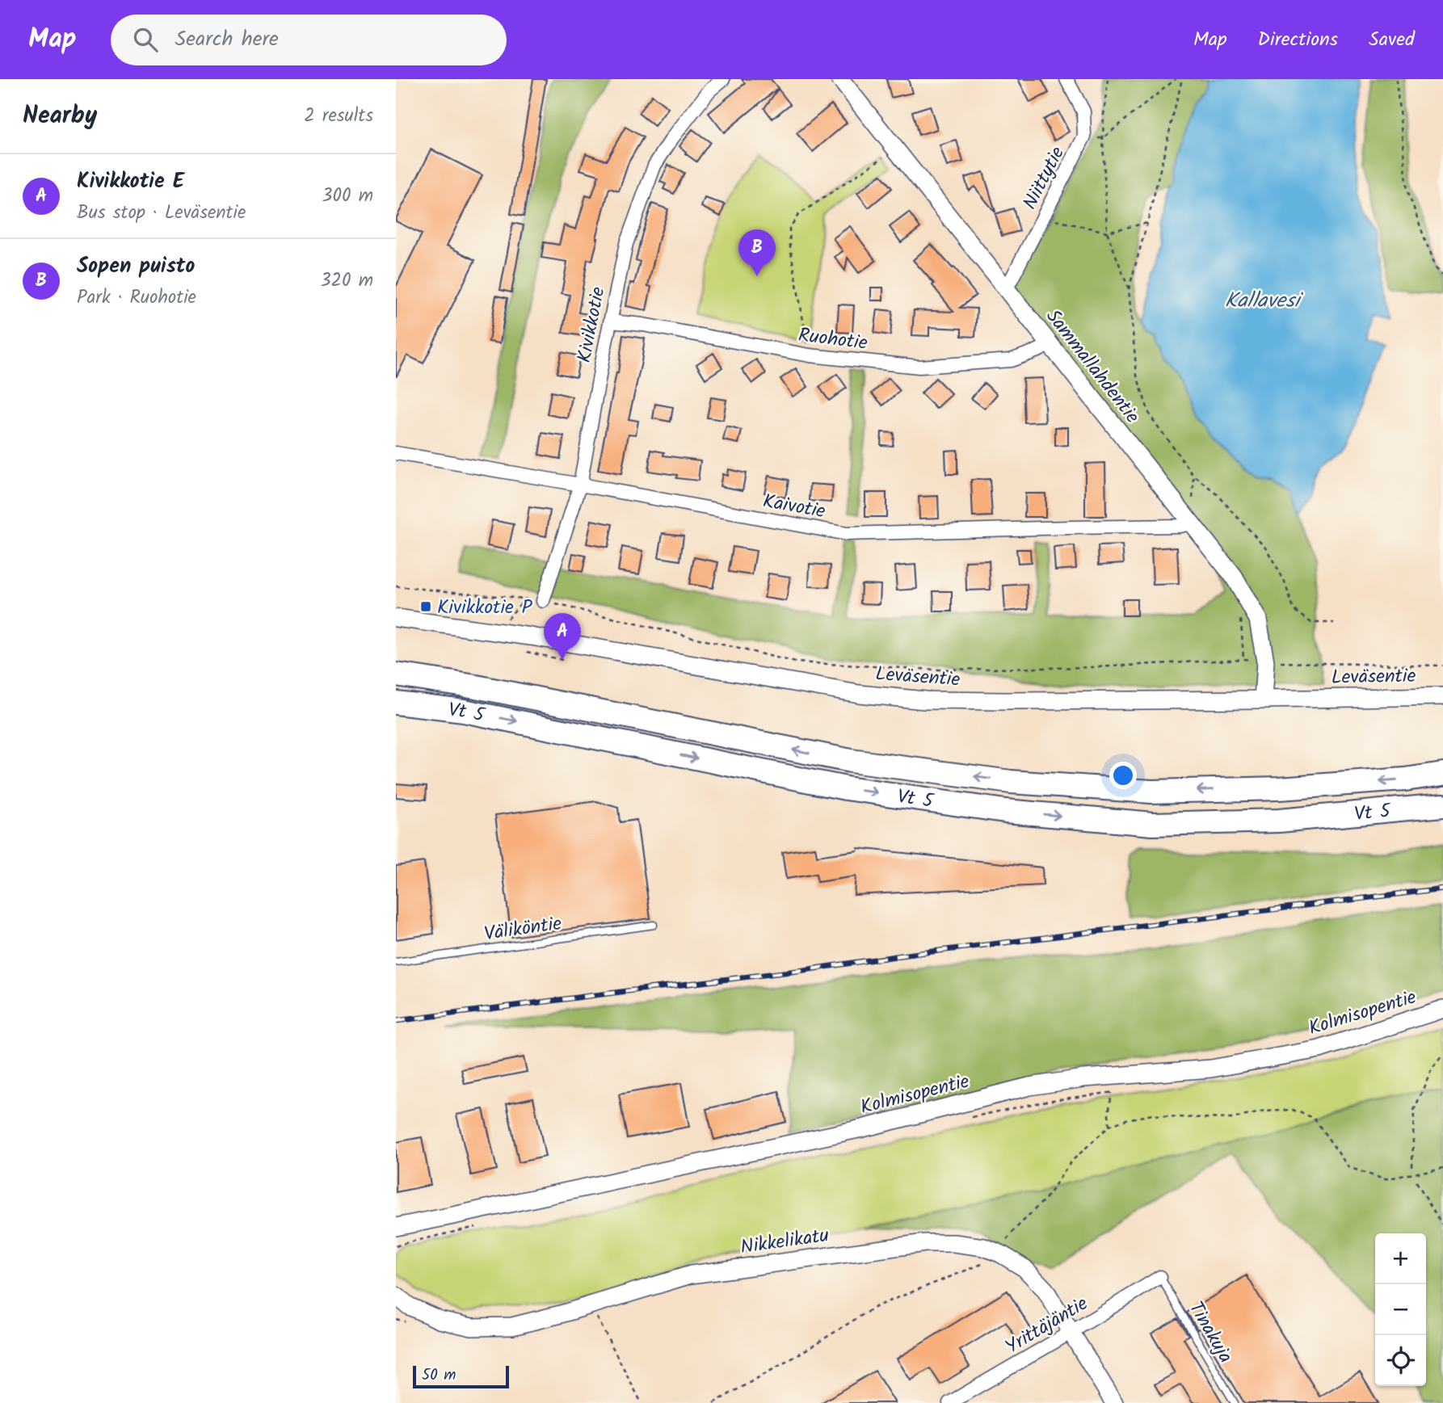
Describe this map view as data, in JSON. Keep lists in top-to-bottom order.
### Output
{
  "streets": {
    "highway": ["Vt 5"],
    "main road": [
      "Sammallahdentie",
      "Leväsentie",
      "Kolmisopentie",
      "Nikkelikatu"
    ],
    "street": [
      "Niittytie",
      "Kivikkotie",
      "Ruohotie",
      "Kaivotie",
      "Yrittäjäntie"
    ],
    "lane": ["Väliköntie", "Tinakuja"]
  },
  "crossings": [
    ["Niittytie", "Sammallahdentie"],
    ["Kivikkotie", "Ruohotie"],
    ["Kivikkotie", "Kaivotie"],
    ["Ruohotie", "Sammallahdentie"],
    ["Sammallahdentie", "Kaivotie"],
    ["Sammallahdentie", "Leväsentie"],
    ["Nikkelikatu", "Yrittäjäntie"],
    ["Yrittäjäntie", "Tinakuja"]
  ],
  "water": ["Kallavesi"],
  "places": {
    "transit": ["Kivikkotie P"]
  },
  "scale_bar": "50 m",
  "page": {
    "header": "Map",
    "search": "Search here",
    "nav": ["Map", "Directions", "Saved"],
    "heading": ["Nearby", "2 results"],
    "list": [
      {
        "mark": "A",
        "name": "Kivikkotie E",
        "note": "Bus stop · Leväsentie",
        "value": "300 m"
      },
      {
        "mark": "B",
        "name": "Sopen puisto",
        "note": "Park · Ruohotie",
        "value": "320 m"
      }
    ],
    "pins": ["B", "A"],
    "map_buttons": ["+", "−"],
    "scale": "50 m"
  }
}
